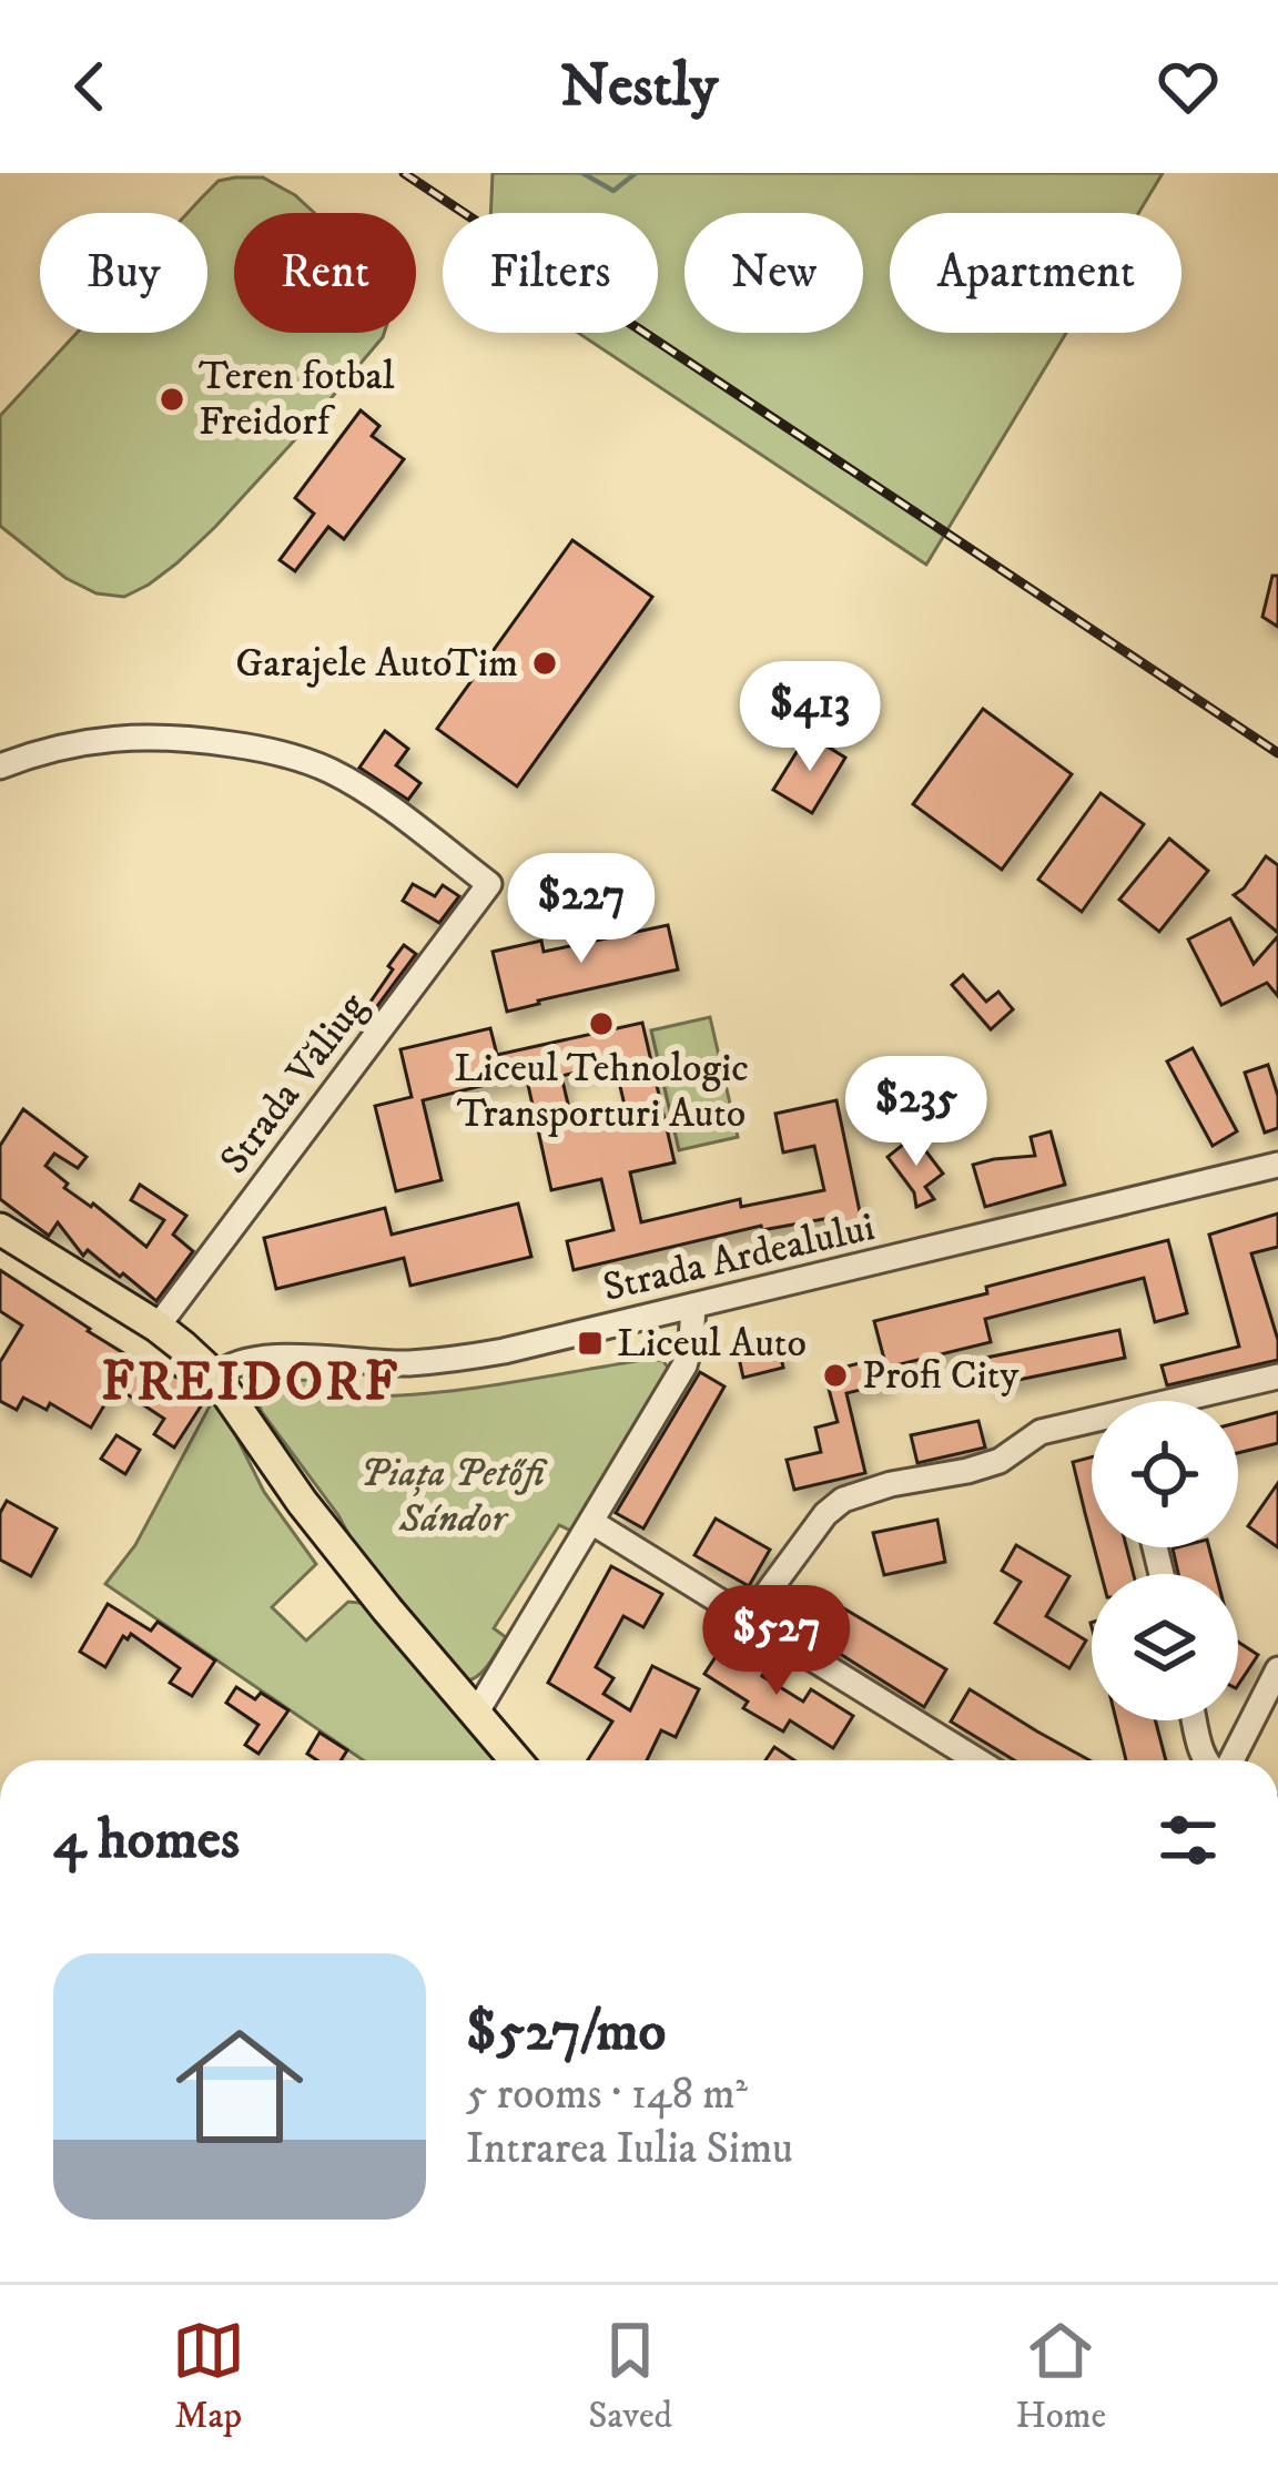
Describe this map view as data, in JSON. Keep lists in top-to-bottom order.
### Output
{
  "streets": {
    "street": ["Strada Văliug", "Strada Ardealului"]
  },
  "districts": ["FREIDORF"],
  "parks": ["Piața Petőfi Sándor"],
  "places": {
    "other": [
      "Teren fotbal Freidorf",
      "Garajele AutoTim",
      "Liceul Tehnologic Transporturi Auto",
      "Profi City"
    ],
    "transit": ["Liceul Auto"]
  },
  "page": {
    "header": "Nestly",
    "chip": [
      "Buy",
      "Rent",
      "Filters",
      "New",
      "Apartment"
    ],
    "price": [
      "$413",
      "$227",
      "$235",
      "$527"
    ],
    "heading": "4 homes",
    "list": [
      {
        "name": "$527/mo",
        "note": "5 rooms · 148 m² · Intrarea Iulia Simu"
      }
    ],
    "tabs": ["Map", "Saved", "Home"]
  }
}
